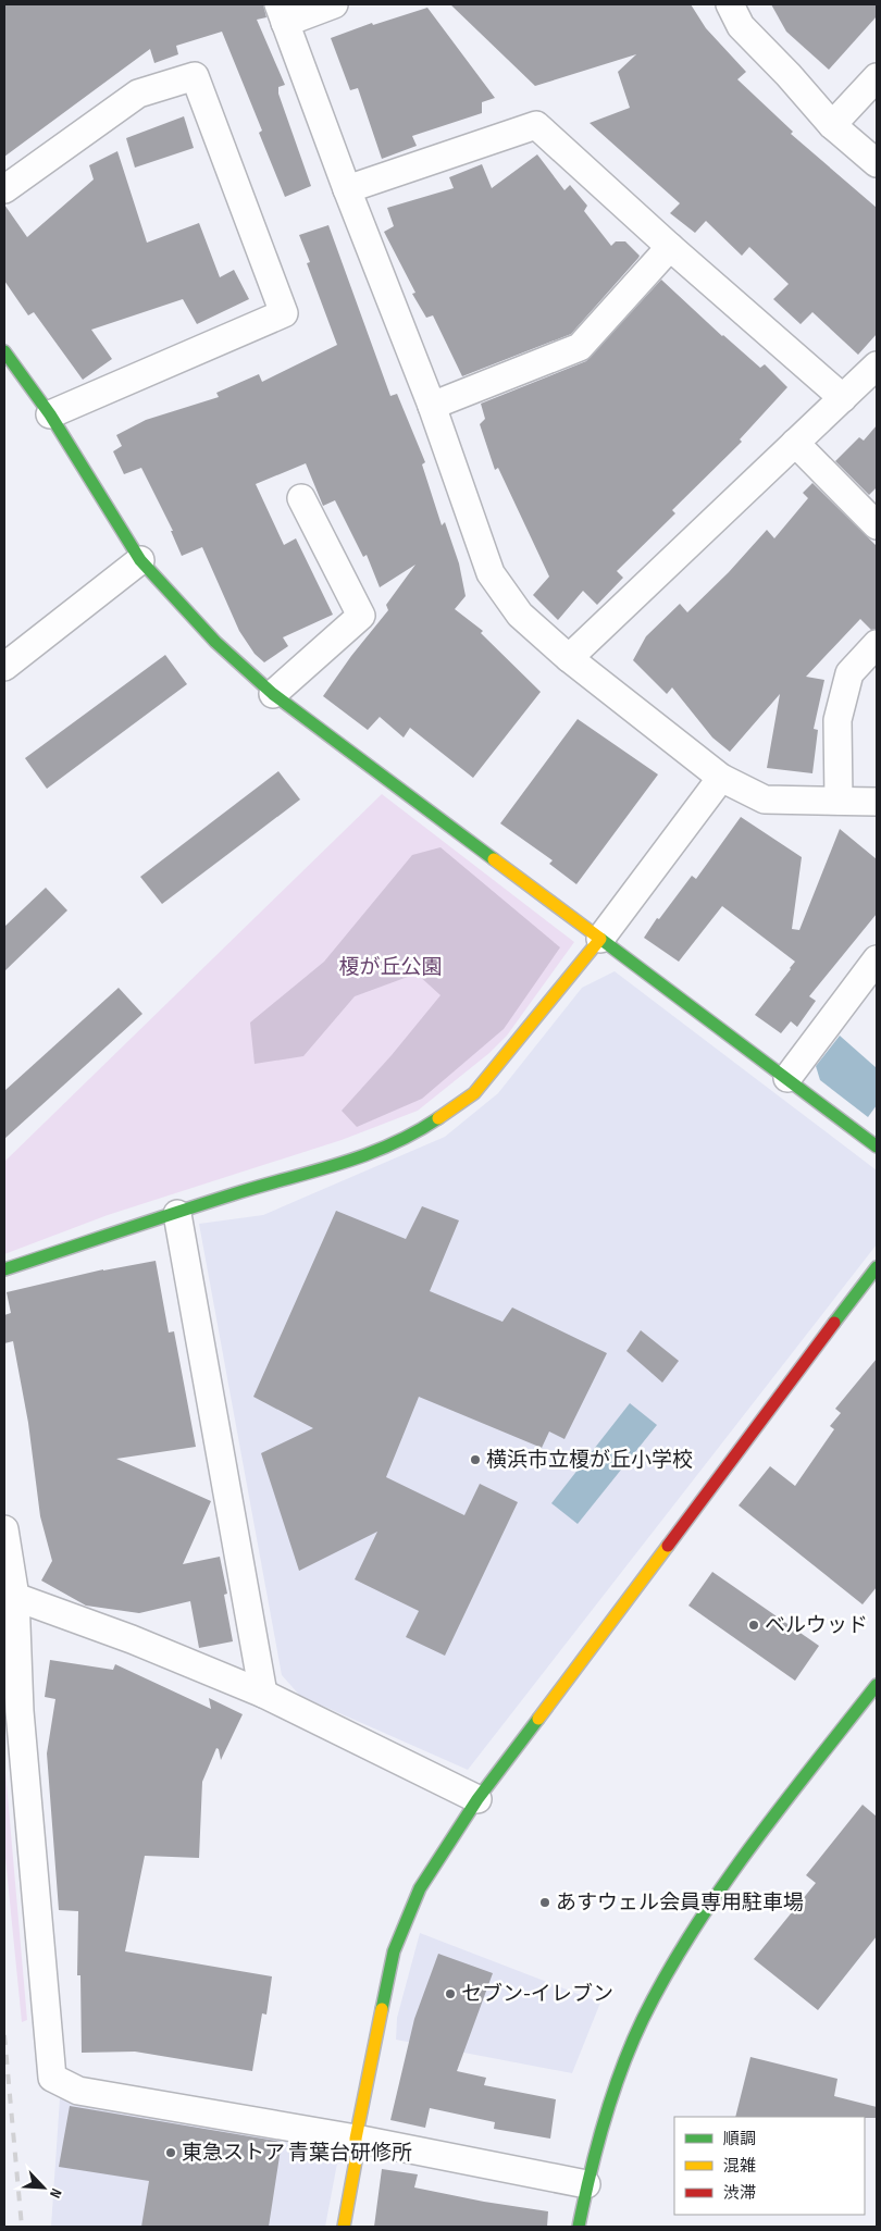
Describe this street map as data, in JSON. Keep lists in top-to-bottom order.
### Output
{
  "parks": ["榎が丘公園"],
  "places": [
    "横浜市立榎が丘小学校",
    "ベルウッド",
    "あすウェル会員専用駐車場",
    "セブン-イレブン",
    "東急ストア 青葉台研修所"
  ],
  "legend": ["順調", "混雑", "渋滞"],
  "north": "bottom right"
}
